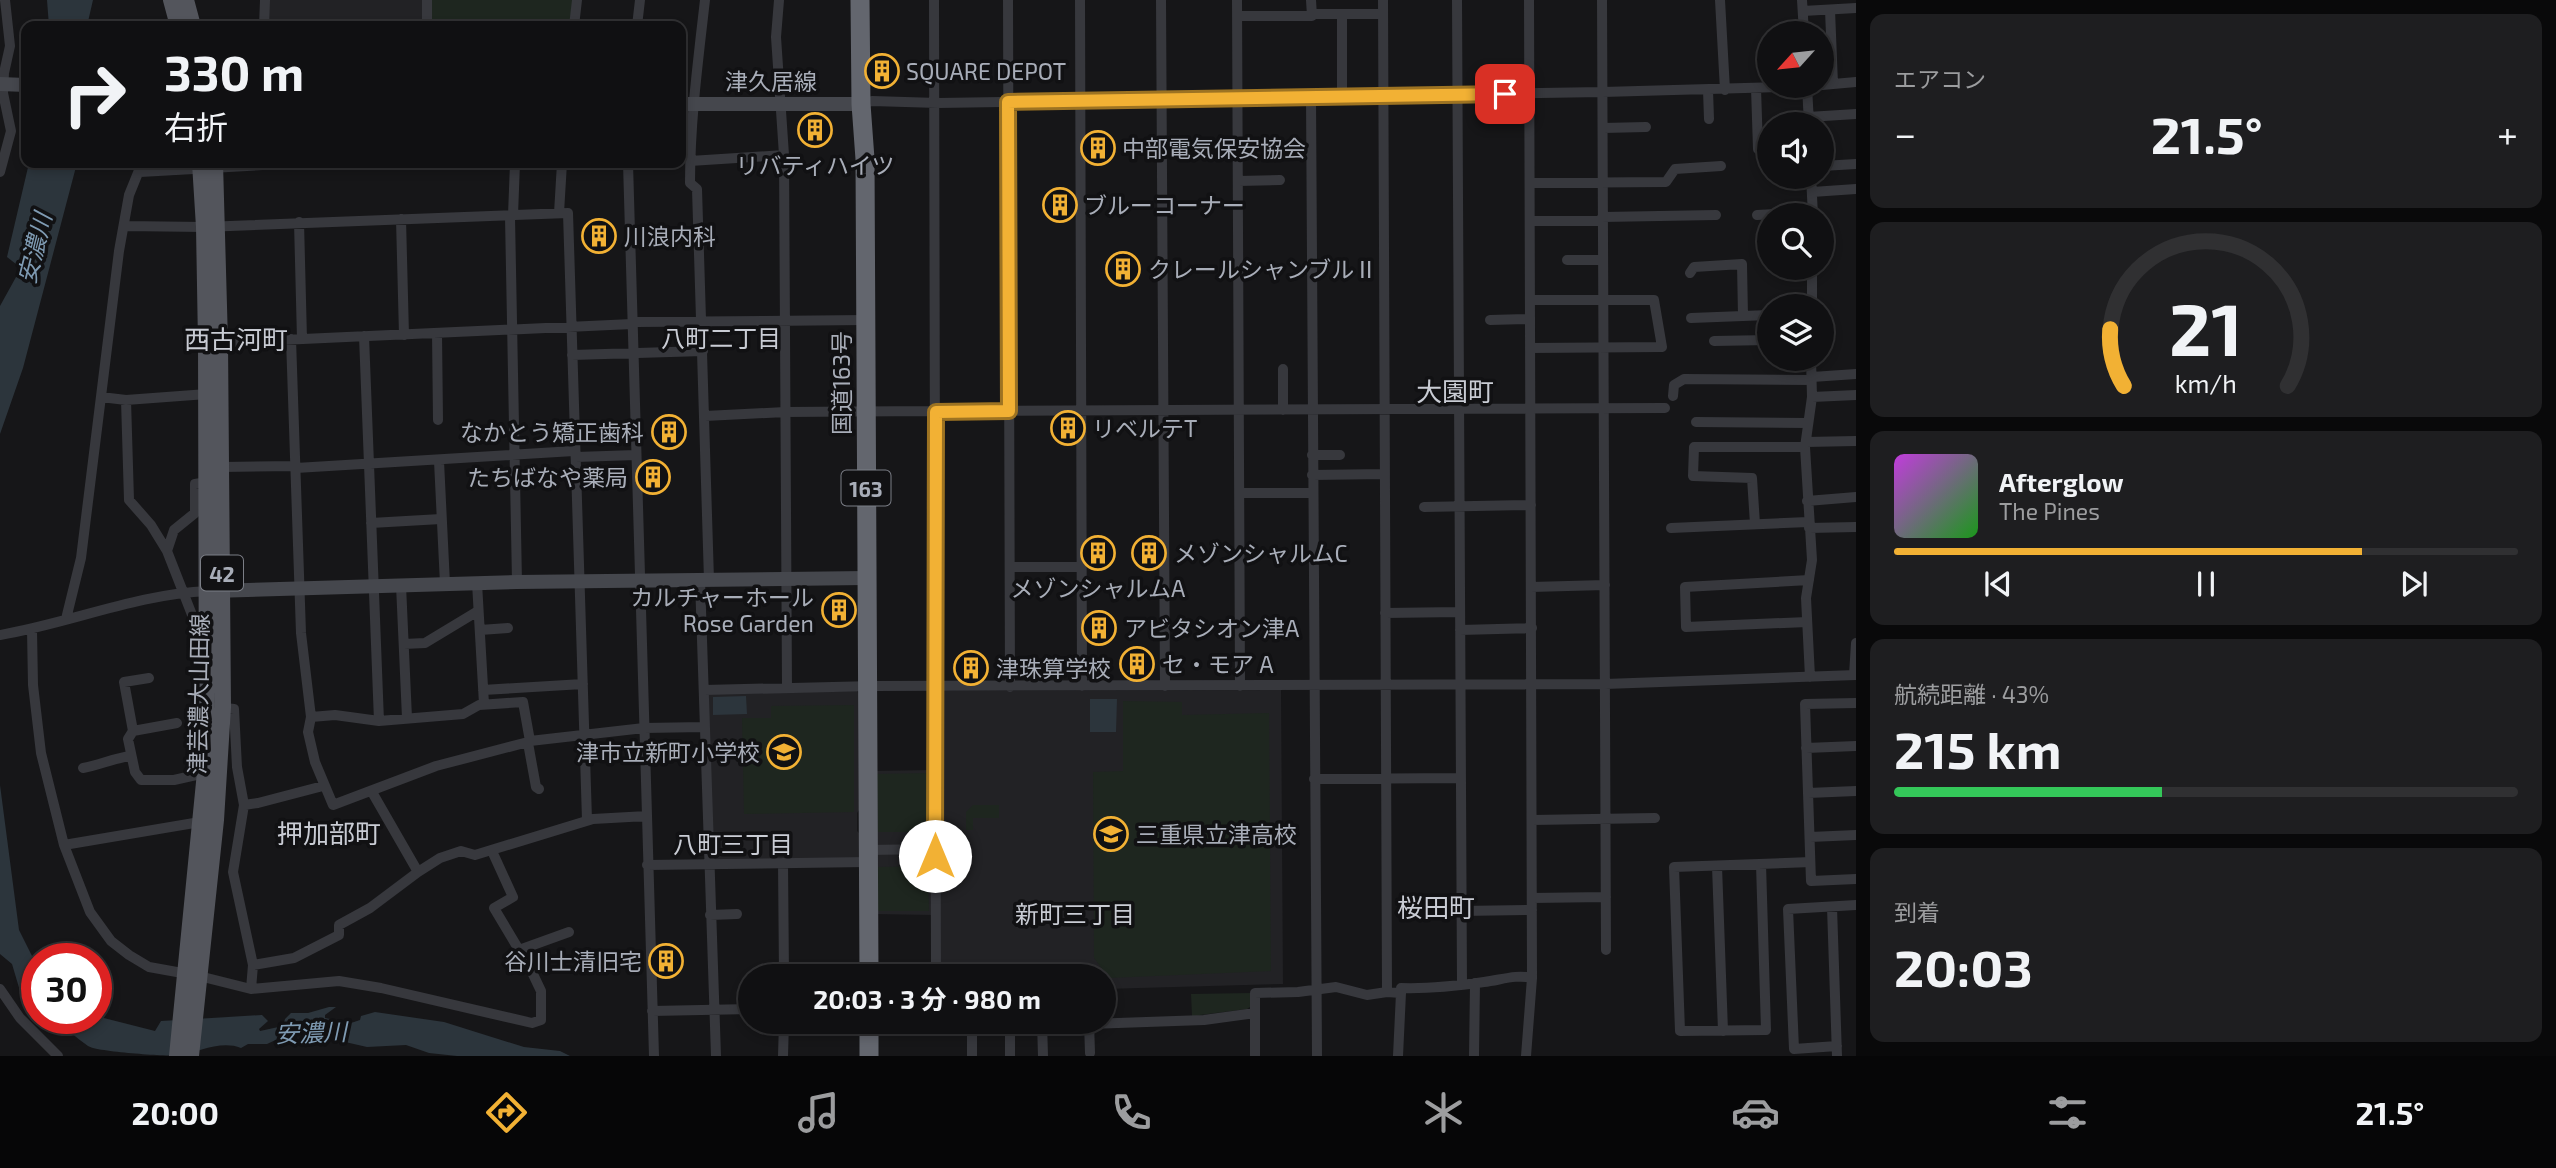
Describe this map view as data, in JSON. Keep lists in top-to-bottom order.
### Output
{
  "streets": {
    "highway": ["国道163号", "163"],
    "main road": ["42", "津芸濃大山田線"],
    "street": ["津久居線"]
  },
  "crossings": [
    ["津久居線", "国道163号"]
  ],
  "districts": [
    "八町二丁目",
    "西古河町",
    "大園町",
    "押加部町",
    "八町三丁目",
    "桜田町",
    "新町三丁目"
  ],
  "water": ["安濃川"],
  "places": {
    "building": [
      "SQUARE DEPOT",
      "リバティハイツ",
      "中部電気保安協会",
      "ブルーコーナー",
      "川浪内科",
      "クレールシャンブルⅡ",
      "リベルテT",
      "なかとう矯正歯科",
      "たちばなや薬局",
      "メゾンシャルムA",
      "メゾンシャルムC",
      "カルチャーホール Rose Garden",
      "アビタシオン津A",
      "セ・モア A",
      "津珠算学校",
      "谷川士清旧宅"
    ],
    "school or university": ["津市立新町小学校", "三重県立津高校"]
  },
  "north": "bottom left",
  "page": {
    "tile": [
      "エアコン",
      ["航続距離 · 43%", "215 km"],
      ["到着", "20:03"]
    ],
    "turn": ["330 m", "右折"],
    "heat": ["−", "21.5°", "+"],
    "song": ["Afterglow", "The Pines"],
    "limit": "30",
    "trip": "20:03 · 3 分 · 980 m",
    "tabs": ["20:00", "21.5°"],
    "gauge": ["21", "km/h"]
  }
}
